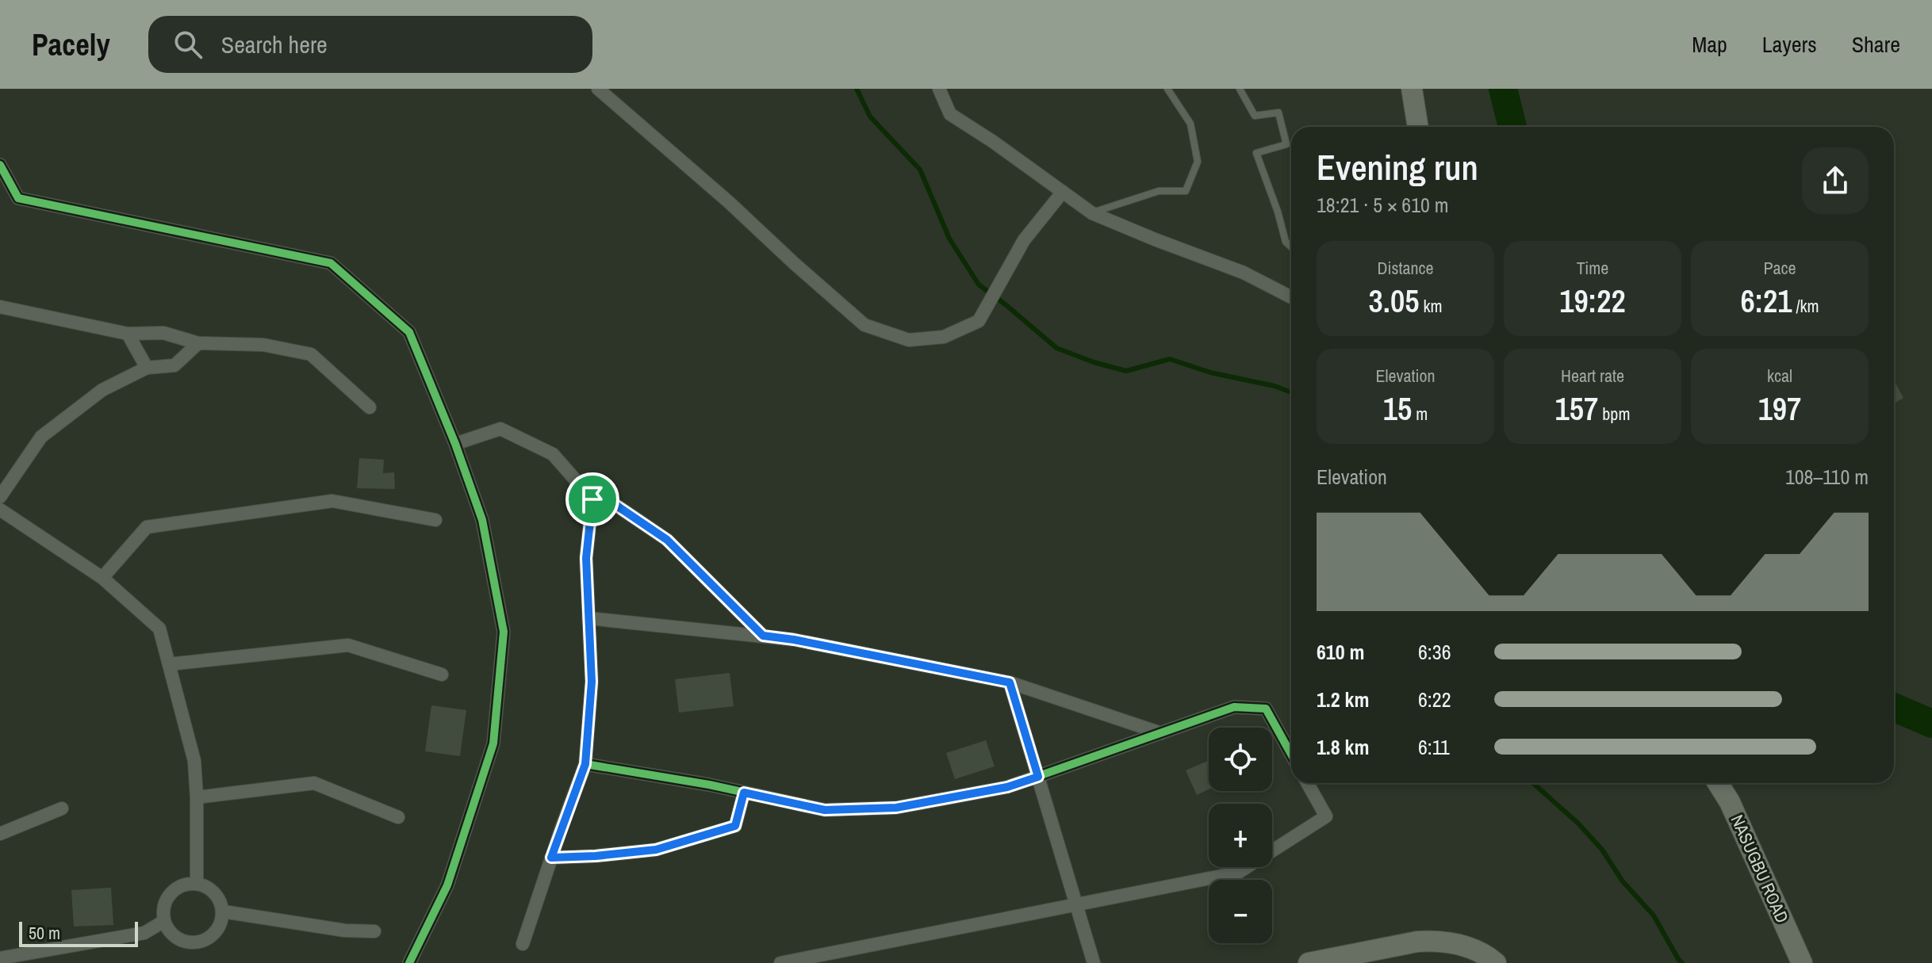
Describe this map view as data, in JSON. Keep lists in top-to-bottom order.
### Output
{
  "streets": {
    "main road": ["NASUGBU ROAD"]
  },
  "scale_bar": "50 m",
  "page": {
    "header": "Pacely",
    "search": "Search here",
    "nav": ["Map", "Layers", "Share"],
    "heading": ["Evening run", "18:21 · 5 × 610 m"],
    "stats": [
      ["Distance", "3.05 km"],
      ["Time", "19:22"],
      ["Pace", "6:21 /km"],
      ["Elevation", "15 m"],
      ["Heart rate", "157 bpm"],
      ["kcal", "197"]
    ],
    "chart": ["Elevation", "108–110 m"],
    "list": [
      {
        "name": "610 m",
        "note": "6:36"
      },
      {
        "name": "1.2 km",
        "note": "6:22"
      },
      {
        "name": "1.8 km",
        "note": "6:11"
      }
    ],
    "map_buttons": ["+", "−"],
    "scale": "50 m"
  }
}
